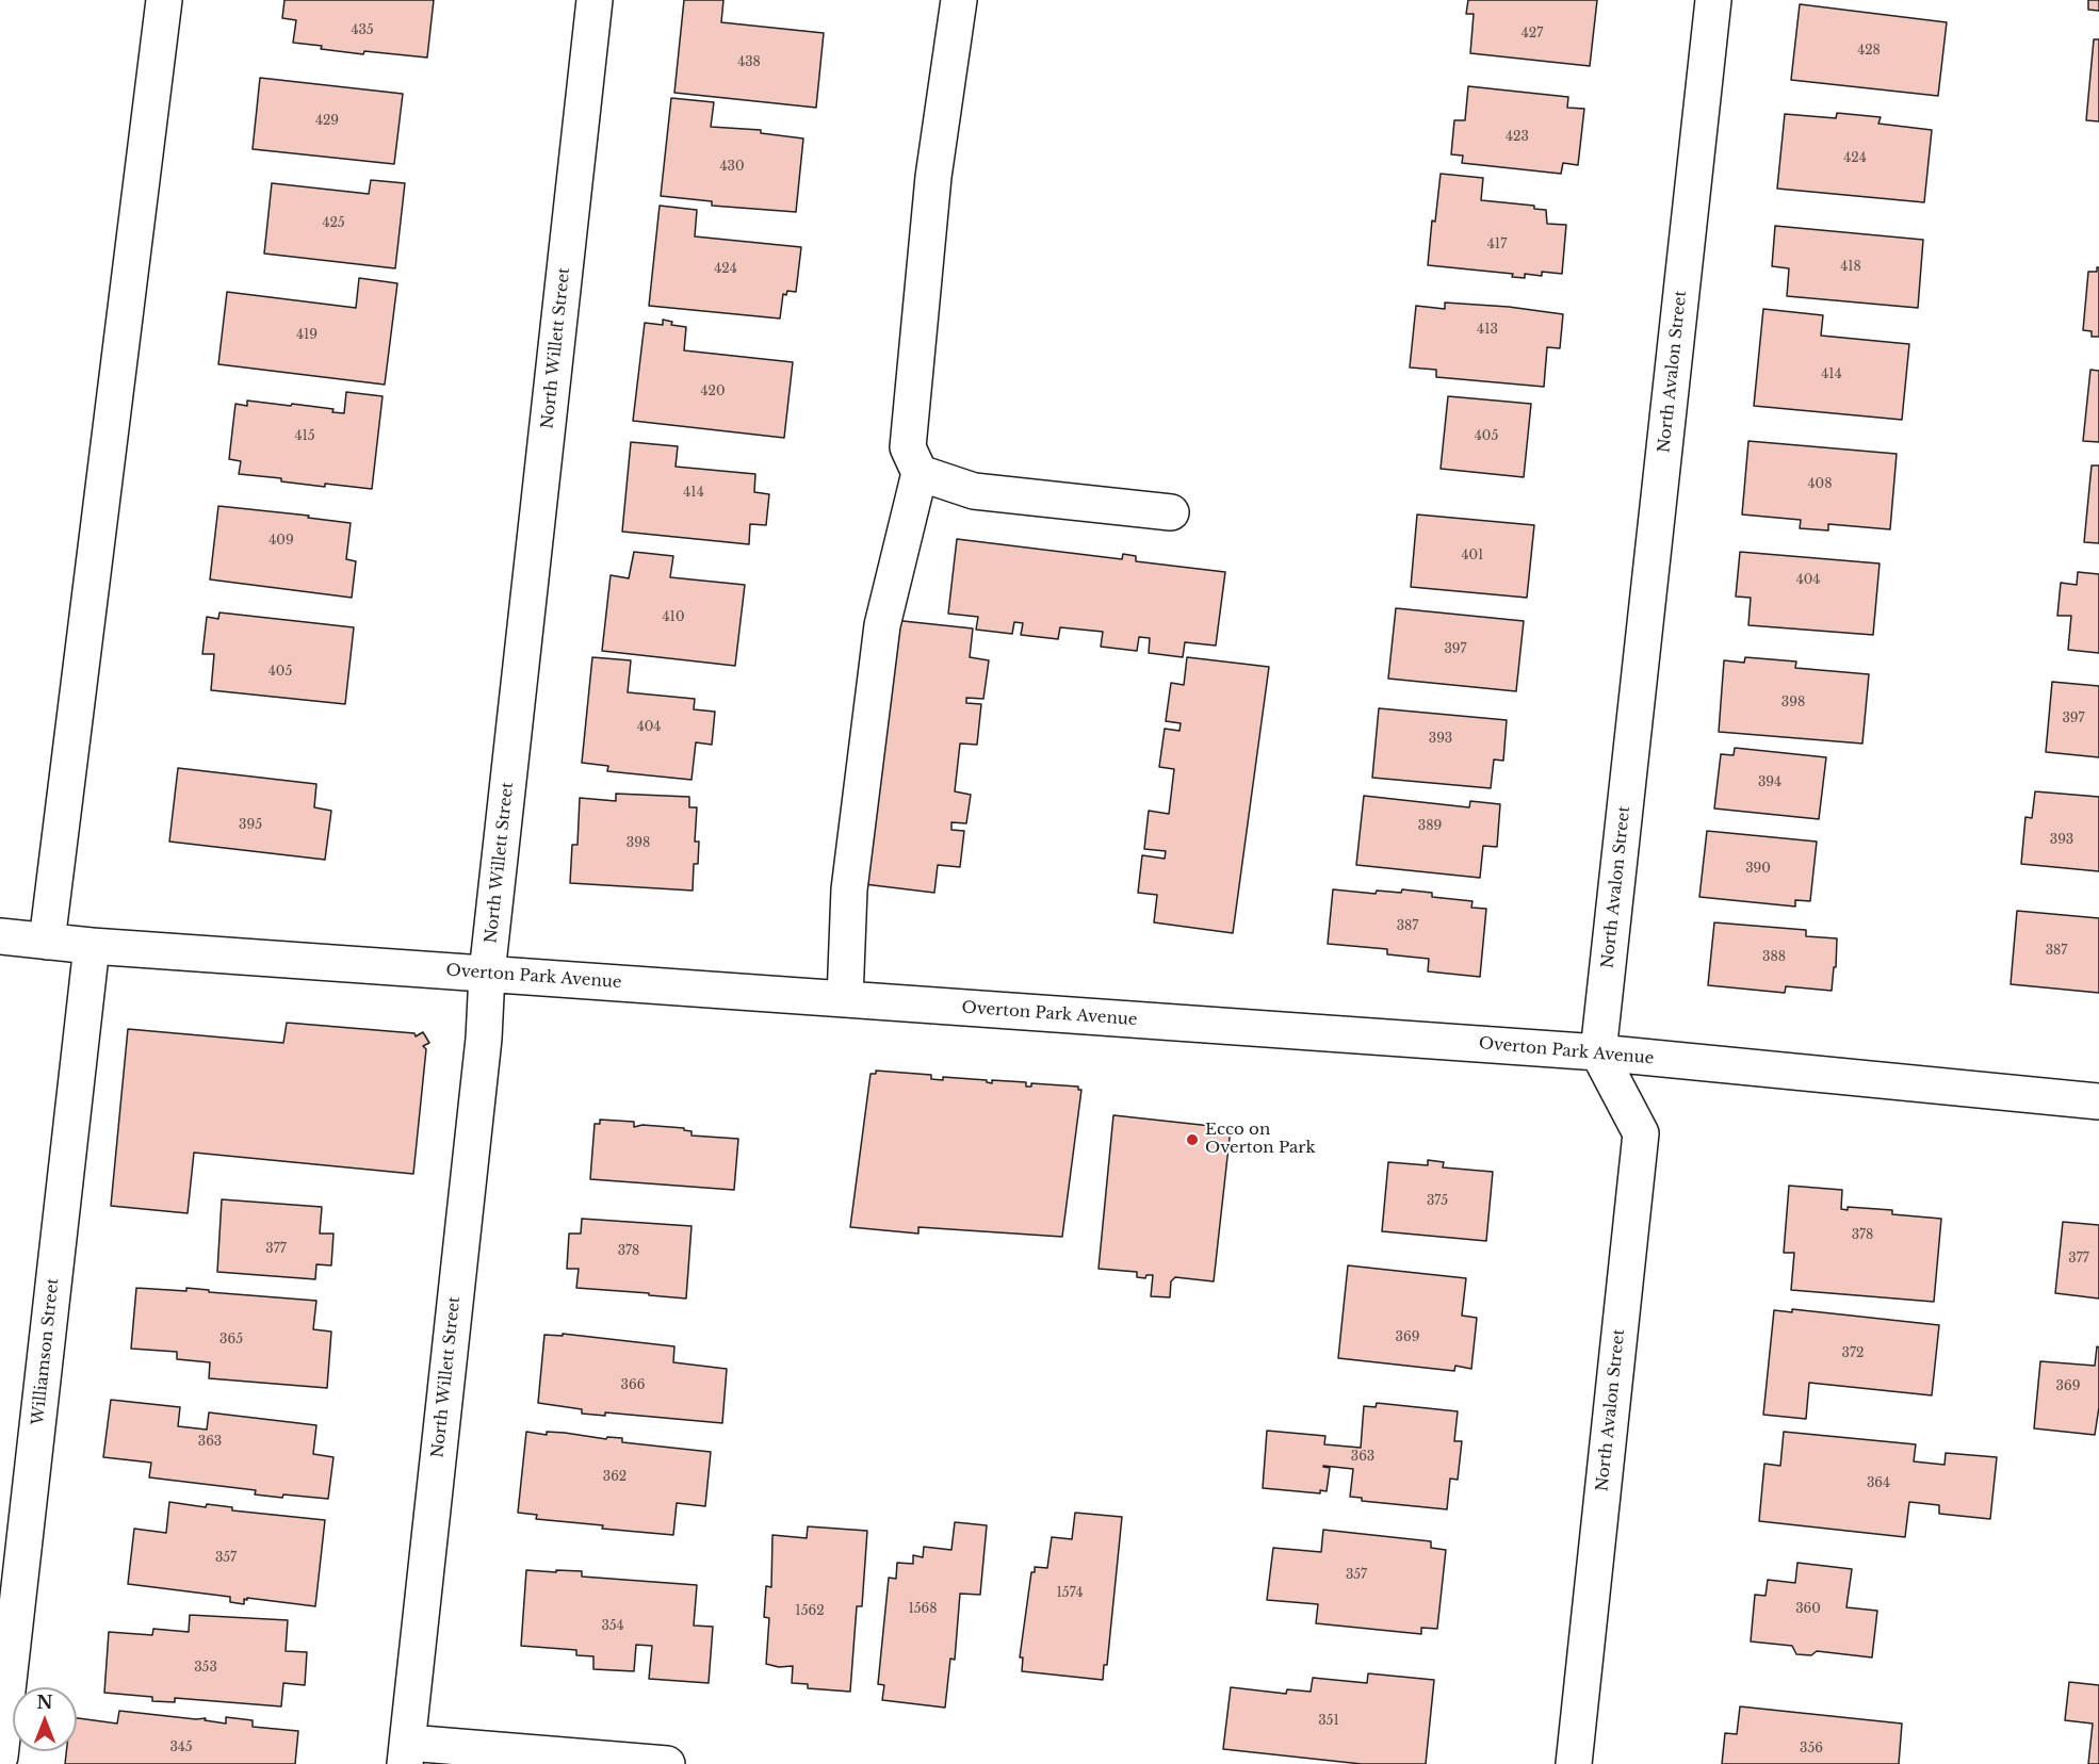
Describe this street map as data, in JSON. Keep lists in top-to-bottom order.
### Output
{
  "streets": {
    "street": [
      "North Willett Street",
      "North Avalon Street",
      "Overton Park Avenue",
      "Williamson Street"
    ]
  },
  "crossings": [
    ["North Willett Street", "Overton Park Avenue"],
    ["North Avalon Street", "Overton Park Avenue"],
    ["Overton Park Avenue", "Williamson Street"]
  ],
  "places": ["Ecco on Overton Park"],
  "house_numbers": [
    "435",
    "427",
    "428",
    "438",
    "429",
    "423",
    "424",
    "430",
    "425",
    "417",
    "418",
    "424",
    "413",
    "419",
    "414",
    "420",
    "415",
    "405",
    "408",
    "414",
    "409",
    "401",
    "404",
    "410",
    "397",
    "405",
    "398",
    "397",
    "404",
    "393",
    "394",
    "395",
    "389",
    "393",
    "398",
    "390",
    "387",
    "387",
    "388",
    "375",
    "378",
    "377",
    "378",
    "377",
    "369",
    "365",
    "372",
    "366",
    "369",
    "363",
    "363",
    "362",
    "364",
    "357",
    "357",
    "1574",
    "1568",
    "360",
    "1562",
    "354",
    "353",
    "351",
    "345",
    "356"
  ],
  "north": "top"
}
